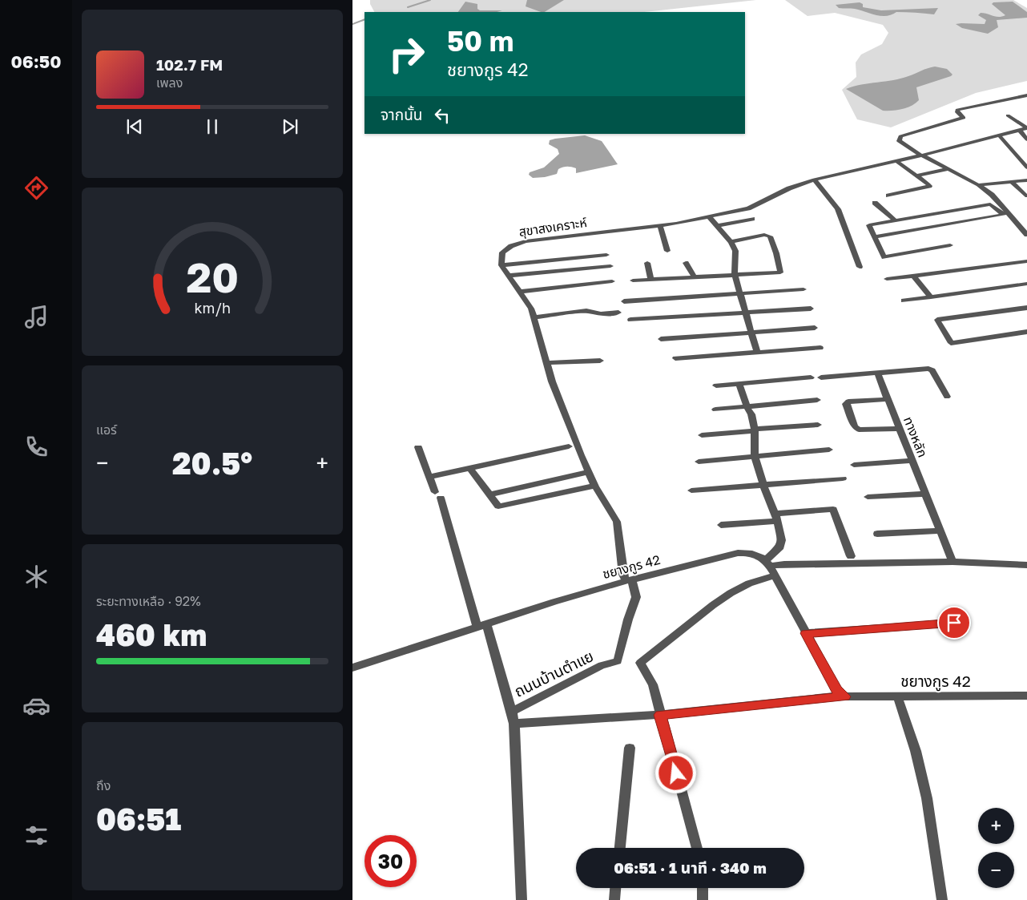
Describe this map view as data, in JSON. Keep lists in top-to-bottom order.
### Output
{
  "streets": {
    "street": [
      "สุขาสงเคราะห์",
      "ทางหลัก",
      "ชยางกูร 42",
      "ถนนบ้านตำแย"
    ]
  },
  "crossings": [
    ["ชยางกูร 42", "ถนนบ้านตำแย"]
  ],
  "page": {
    "tabs": "06:50",
    "turn": ["50 m", "ชยางกูร 42"],
    "song": ["102.7 FM", "เพลง"],
    "then": "จากนั้น",
    "tile": [
      "แอร์",
      ["ระยะทางเหลือ · 92%", "460 km"],
      ["ถึง", "06:51"]
    ],
    "heat": ["−", "20.5°", "+"],
    "map_buttons": ["+", "−"],
    "limit": "30",
    "trip": "06:51 · 1 นาที · 340 m",
    "gauge": ["20", "km/h"]
  }
}
